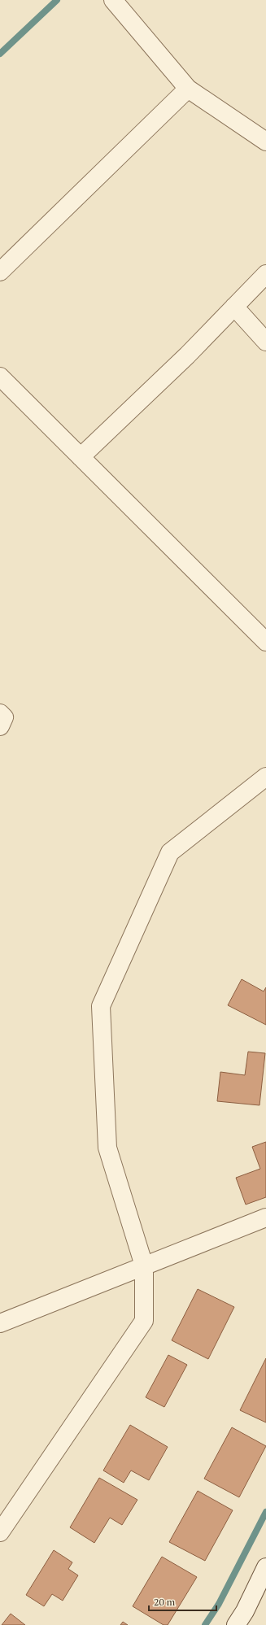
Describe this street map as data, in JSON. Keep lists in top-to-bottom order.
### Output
{
  "scale_bar": "20 m"
}
